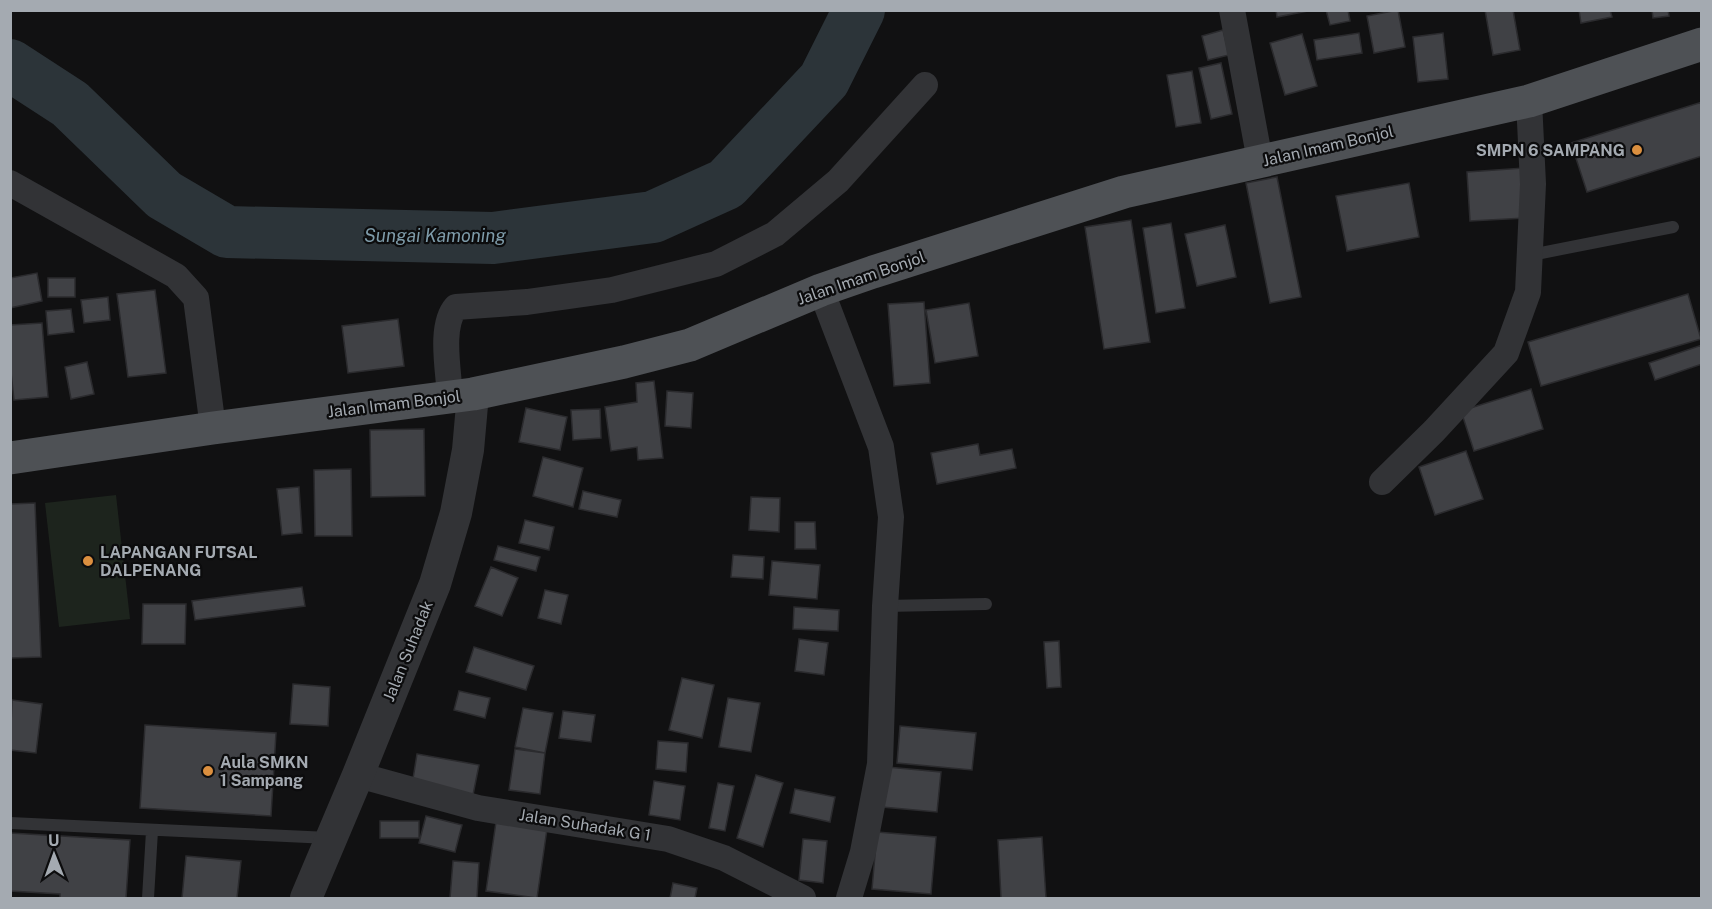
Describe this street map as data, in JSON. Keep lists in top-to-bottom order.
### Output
{
  "streets": {
    "main road": ["Jalan Imam Bonjol"],
    "street": ["Jalan Suhadak", "Jalan Suhadak G 1"]
  },
  "crossings": [
    ["Jalan Imam Bonjol", "Jalan Suhadak"],
    ["Jalan Suhadak", "Jalan Suhadak G 1"]
  ],
  "water": ["Sungai Kamoning"],
  "places": ["SMPN 6 SAMPANG", "LAPANGAN FUTSAL DALPENANG", "Aula SMKN 1 Sampang"],
  "north": "top"
}
